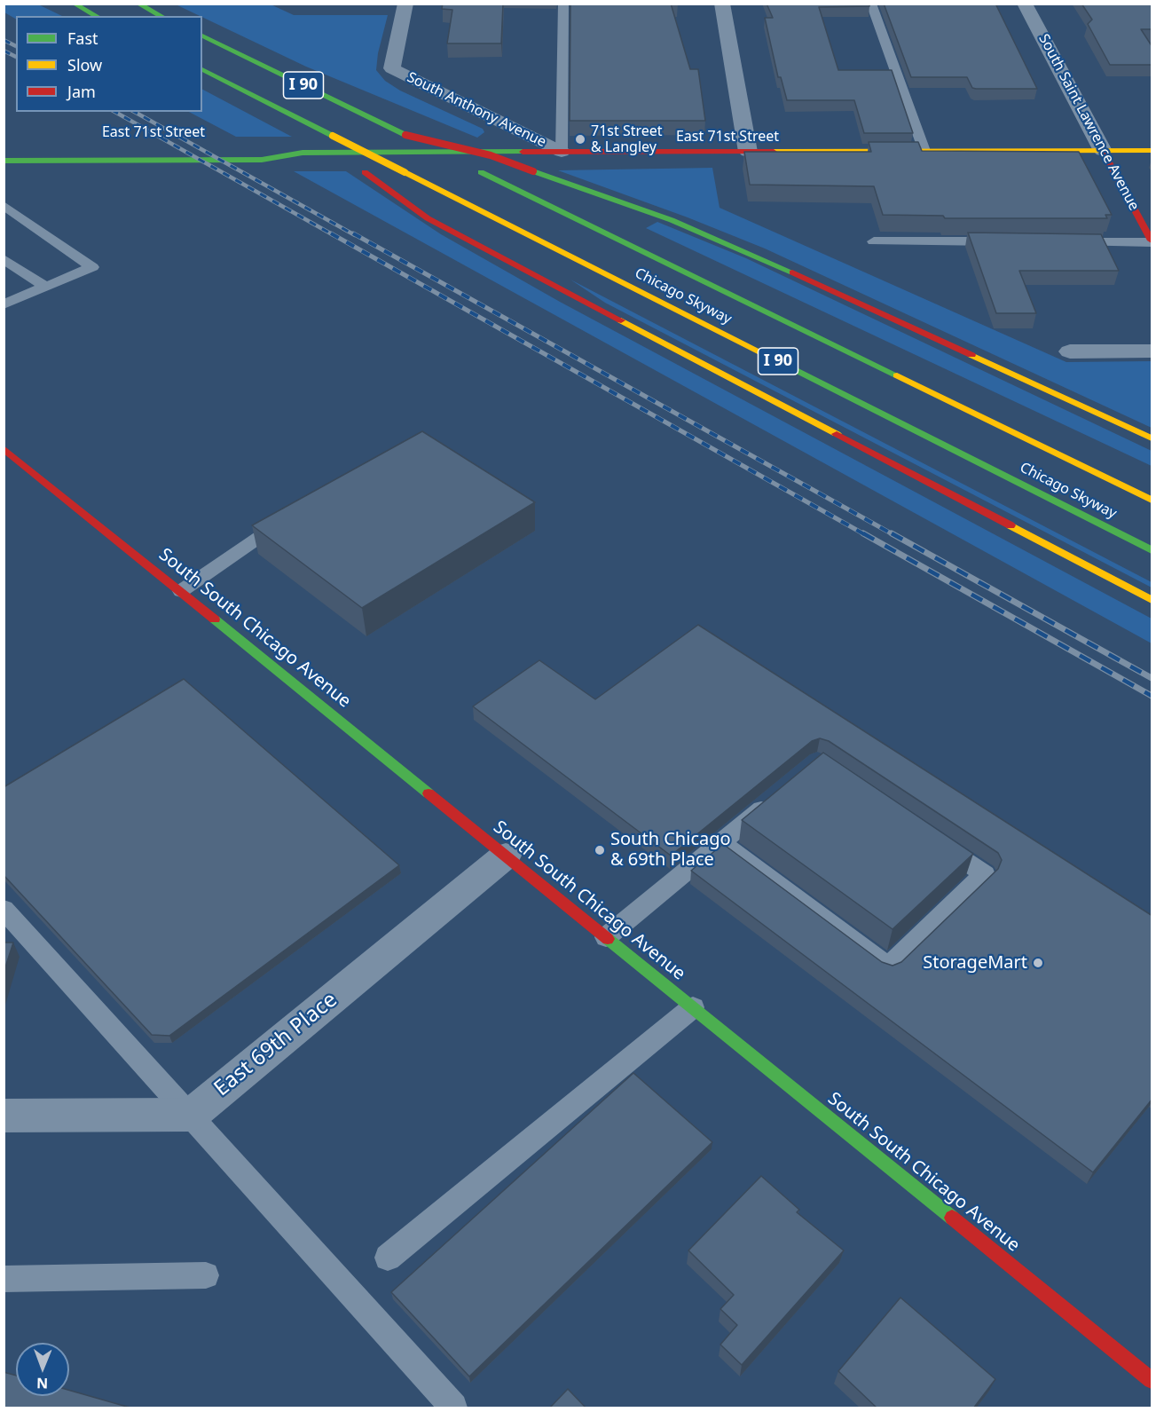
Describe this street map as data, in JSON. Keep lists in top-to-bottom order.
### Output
{
  "streets": {
    "main road": [
      "I 90",
      "South Saint Lawrence Avenue",
      "East 71st Street",
      "Chicago Skyway",
      "South South Chicago Avenue"
    ],
    "street": ["South Anthony Avenue", "East 69th Place"]
  },
  "crossings": [
    ["South Anthony Avenue", "East 71st Street"],
    ["South Saint Lawrence Avenue", "East 71st Street"],
    ["South South Chicago Avenue", "East 69th Place"]
  ],
  "places": ["71st Street & Langley", "South Chicago & 69th Place", "StorageMart"],
  "legend": ["Fast", "Slow", "Jam"],
  "north": "bottom"
}
